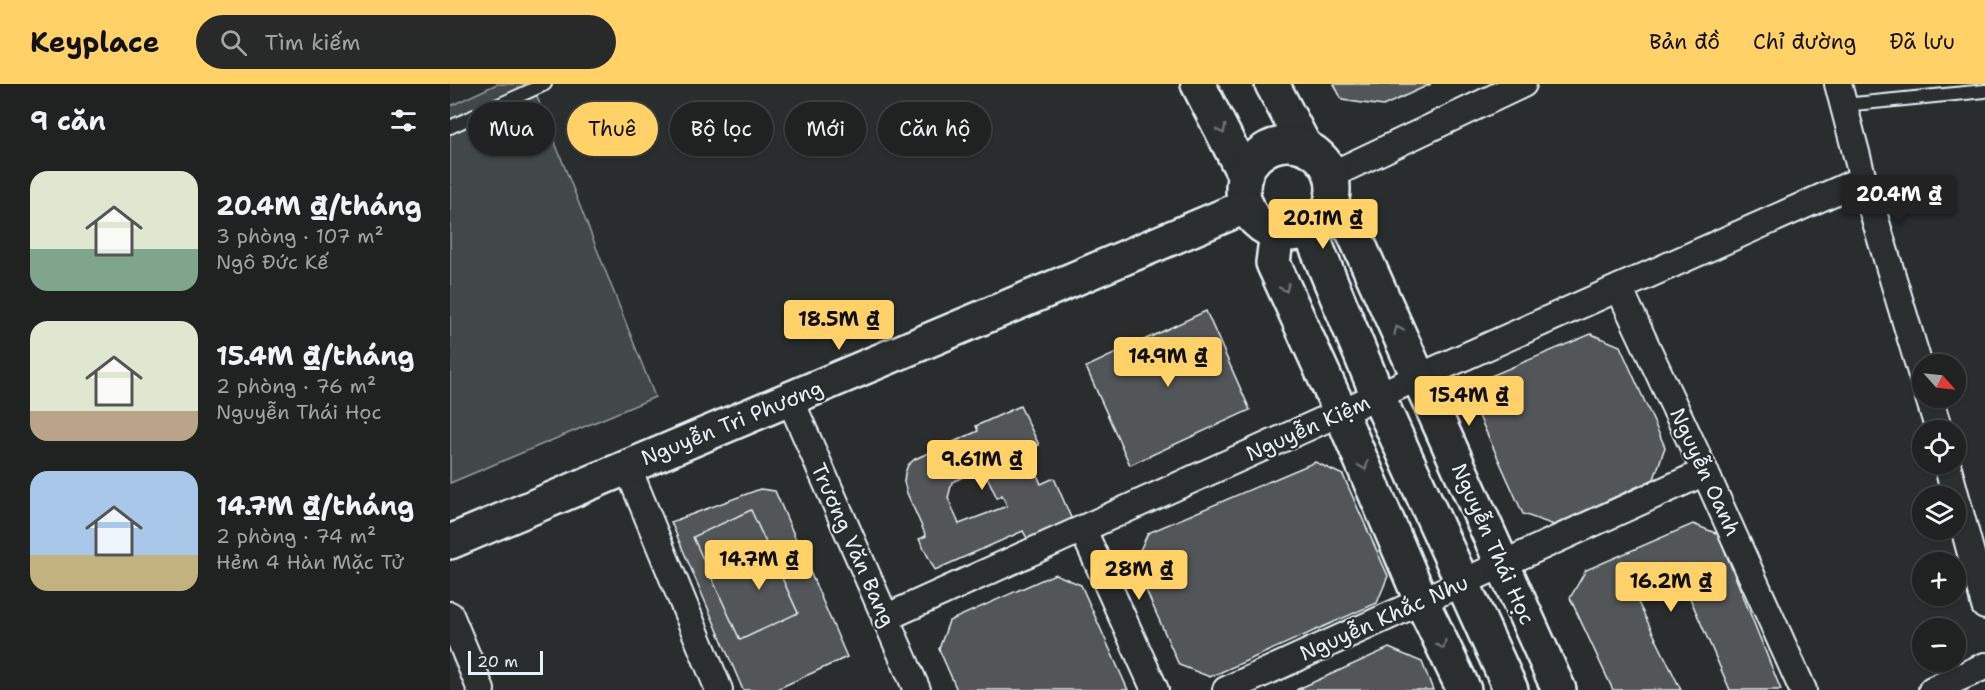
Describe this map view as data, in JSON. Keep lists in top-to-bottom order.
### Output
{
  "streets": {
    "main road": ["Nguyễn Tri Phương", "Nguyễn Thái Học"],
    "street": [
      "Nguyễn Kiệm",
      "Nguyễn Oanh",
      "Trương Văn Bang",
      "Nguyễn Khắc Nhu"
    ]
  },
  "crossings": [
    ["Nguyễn Tri Phương", "Nguyễn Thái Học"],
    ["Nguyễn Tri Phương", "Trương Văn Bang"],
    ["Nguyễn Kiệm", "Nguyễn Oanh"],
    ["Nguyễn Kiệm", "Nguyễn Thái Học"],
    ["Nguyễn Kiệm", "Trương Văn Bang"],
    ["Nguyễn Oanh", "Nguyễn Khắc Nhu"],
    ["Nguyễn Thái Học", "Nguyễn Khắc Nhu"]
  ],
  "scale_bar": "20 m",
  "north": "bottom right",
  "page": {
    "header": "Keyplace",
    "search": "Tìm kiếm",
    "nav": ["Bản đồ", "Chỉ đường", "Đã lưu"],
    "heading": "9 căn",
    "chip": [
      "Mua",
      "Thuê",
      "Bộ lọc",
      "Mới",
      "Căn hộ"
    ],
    "list": [
      {
        "name": "20.4M ₫/tháng",
        "note": "3 phòng · 107 m² · Ngô Đức Kế"
      },
      {
        "name": "15.4M ₫/tháng",
        "note": "2 phòng · 76 m² · Nguyễn Thái Học"
      },
      {
        "name": "14.7M ₫/tháng",
        "note": "2 phòng · 74 m² · Hẻm 4 Hàn Mặc Tử"
      }
    ],
    "price": [
      "20.4M ₫",
      "20.1M ₫",
      "18.5M ₫",
      "14.9M ₫",
      "15.4M ₫",
      "9.61M ₫",
      "14.7M ₫",
      "28M ₫",
      "16.2M ₫"
    ],
    "map_buttons": ["+", "−"],
    "scale": "20 m"
  }
}
